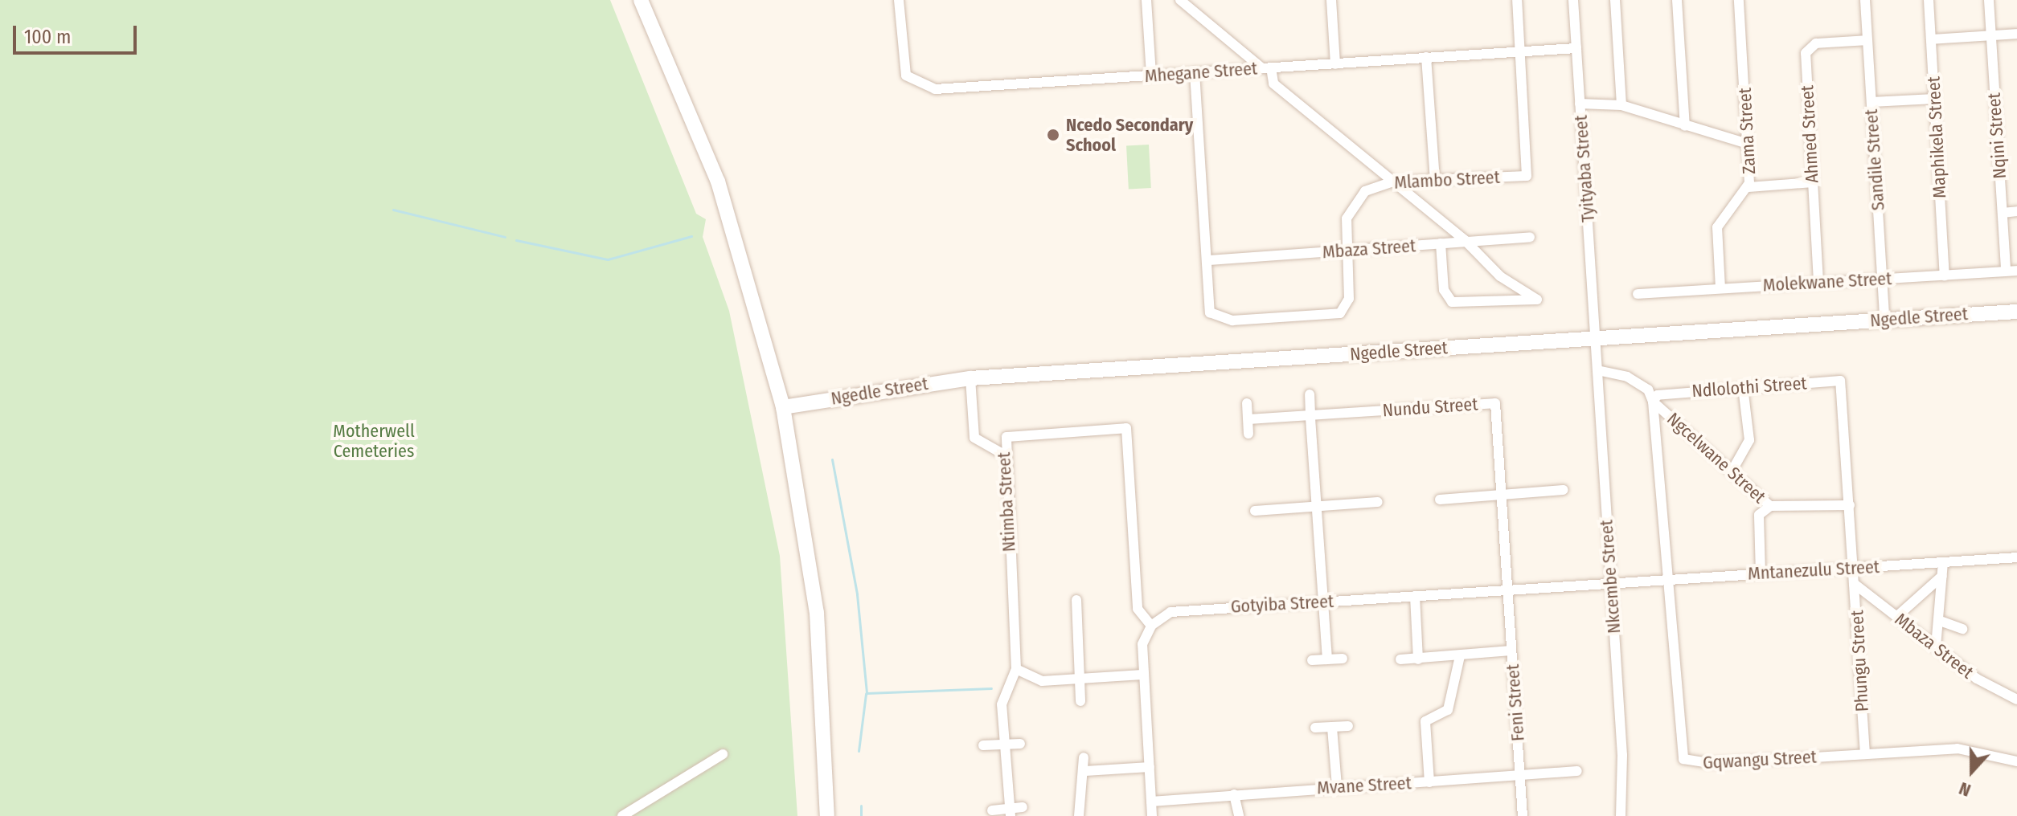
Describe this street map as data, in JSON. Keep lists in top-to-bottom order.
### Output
{
  "streets": {
    "street": [
      "Mhegane Street",
      "Zama Street",
      "Ahmed Street",
      "Nqini Street",
      "Maphikela Street",
      "Sandile Street",
      "Tyityaba Street",
      "Mlambo Street",
      "Mbaza Street",
      "Molekwane Street",
      "Ngedle Street",
      "Ndlolothi Street",
      "Nundu Street",
      "Ngcelwane Street",
      "Ntimba Street",
      "Mntanezulu Street",
      "Nkcembe Street",
      "Gotyiba Street",
      "Phungu Street",
      "Feni Street",
      "Gqwangu Street",
      "Mvane Street"
    ]
  },
  "crossings": [
    ["Mhegane Street", "Tyityaba Street"],
    ["Mhegane Street", "Mlambo Street"],
    ["Zama Street", "Molekwane Street"],
    ["Ahmed Street", "Sandile Street"],
    ["Ahmed Street", "Molekwane Street"],
    ["Nqini Street", "Molekwane Street"],
    ["Maphikela Street", "Molekwane Street"],
    ["Sandile Street", "Molekwane Street"],
    ["Sandile Street", "Ngedle Street"],
    ["Tyityaba Street", "Ngedle Street"],
    ["Tyityaba Street", "Nkcembe Street"],
    ["Mlambo Street", "Mbaza Street"],
    ["Mbaza Street", "Phungu Street"],
    ["Ngedle Street", "Nkcembe Street"],
    ["Ndlolothi Street", "Ngcelwane Street"],
    ["Ndlolothi Street", "Mntanezulu Street"],
    ["Ndlolothi Street", "Phungu Street"],
    ["Nundu Street", "Gotyiba Street"],
    ["Nundu Street", "Feni Street"],
    ["Ngcelwane Street", "Nkcembe Street"],
    ["Ntimba Street", "Gotyiba Street"],
    ["Mntanezulu Street", "Nkcembe Street"],
    ["Mntanezulu Street", "Gotyiba Street"],
    ["Mntanezulu Street", "Phungu Street"],
    ["Mntanezulu Street", "Gqwangu Street"],
    ["Nkcembe Street", "Gotyiba Street"],
    ["Gotyiba Street", "Feni Street"],
    ["Phungu Street", "Gqwangu Street"],
    ["Feni Street", "Mvane Street"]
  ],
  "parks": ["Motherwell Cemeteries"],
  "places": ["Ncedo Secondary School"],
  "scale_bar": "100 m",
  "north": "bottom"
}
